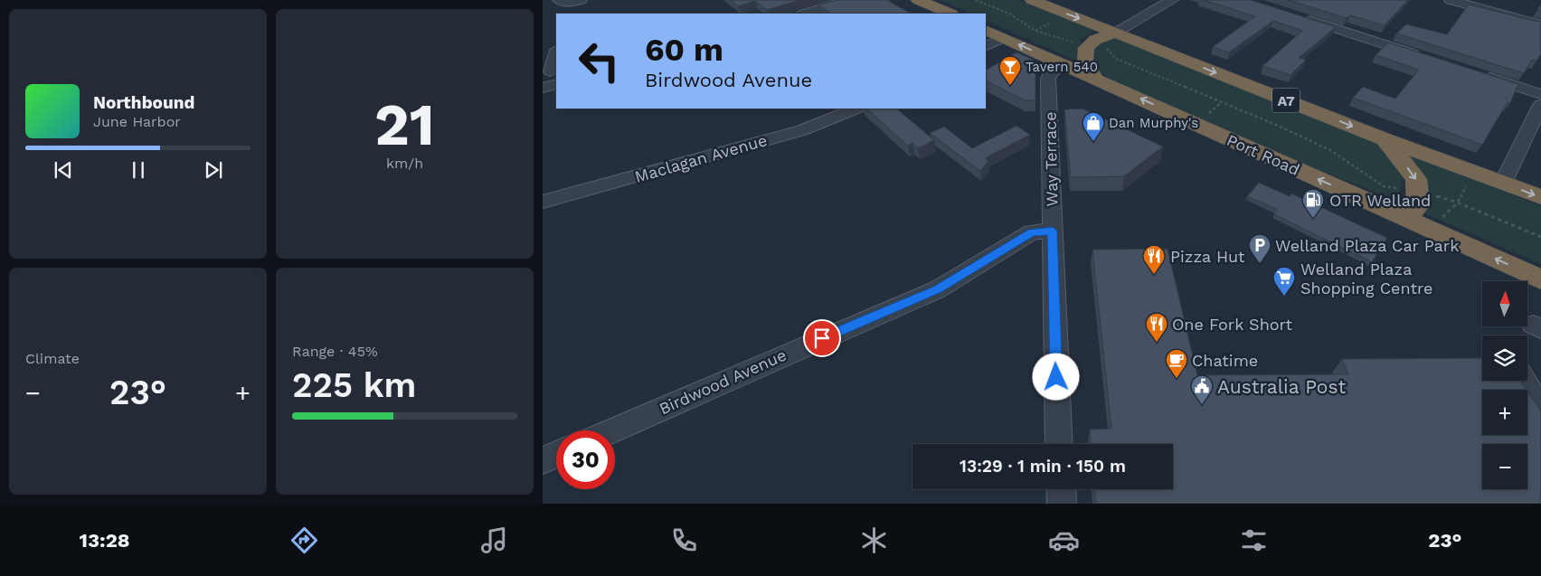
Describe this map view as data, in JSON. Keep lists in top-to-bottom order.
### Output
{
  "streets": {
    "highway": ["A7", "Port Road"],
    "street": ["Maclagan Avenue", "Way Terrace", "Birdwood Avenue"]
  },
  "crossings": [
    ["Port Road", "Way Terrace"],
    ["Way Terrace", "Birdwood Avenue"]
  ],
  "places": {
    "bar": ["Tavern 540"],
    "shop": ["Dan Murphy's"],
    "fuel station": ["OTR Welland"],
    "parking": ["Welland Plaza Car Park"],
    "restaurant": ["Pizza Hut", "One Fork Short"],
    "supermarket": ["Welland Plaza Shopping Centre"],
    "cafe": ["Chatime"],
    "public building": ["Australia Post"]
  },
  "north": "top",
  "page": {
    "tile": [
      ["21", "km/h"],
      "Climate",
      ["Range · 45%", "225 km"]
    ],
    "turn": ["60 m", "Birdwood Avenue"],
    "song": ["Northbound", "June Harbor"],
    "map_buttons": ["+", "−"],
    "heat": ["−", "23°", "+"],
    "limit": "30",
    "trip": "13:29 · 1 min · 150 m",
    "tabs": ["13:28", "23°"]
  }
}
